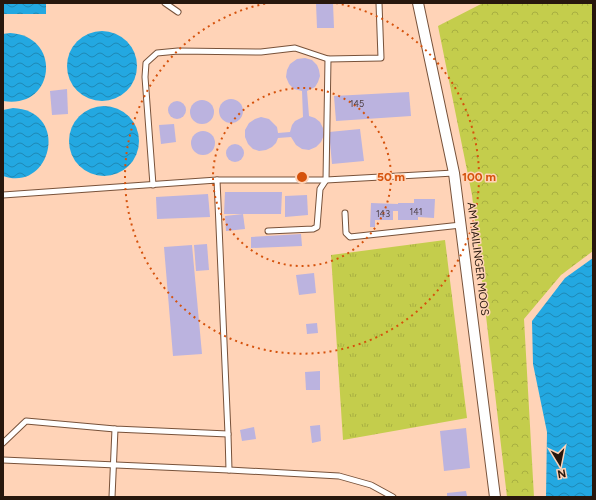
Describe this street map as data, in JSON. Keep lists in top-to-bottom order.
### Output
{
  "streets": {
    "street": ["AM MAILINGER MOOS"]
  },
  "house_numbers": ["145", "141", "143"],
  "north": "bottom",
  "rings": ["50 m", "100 m"]
}
